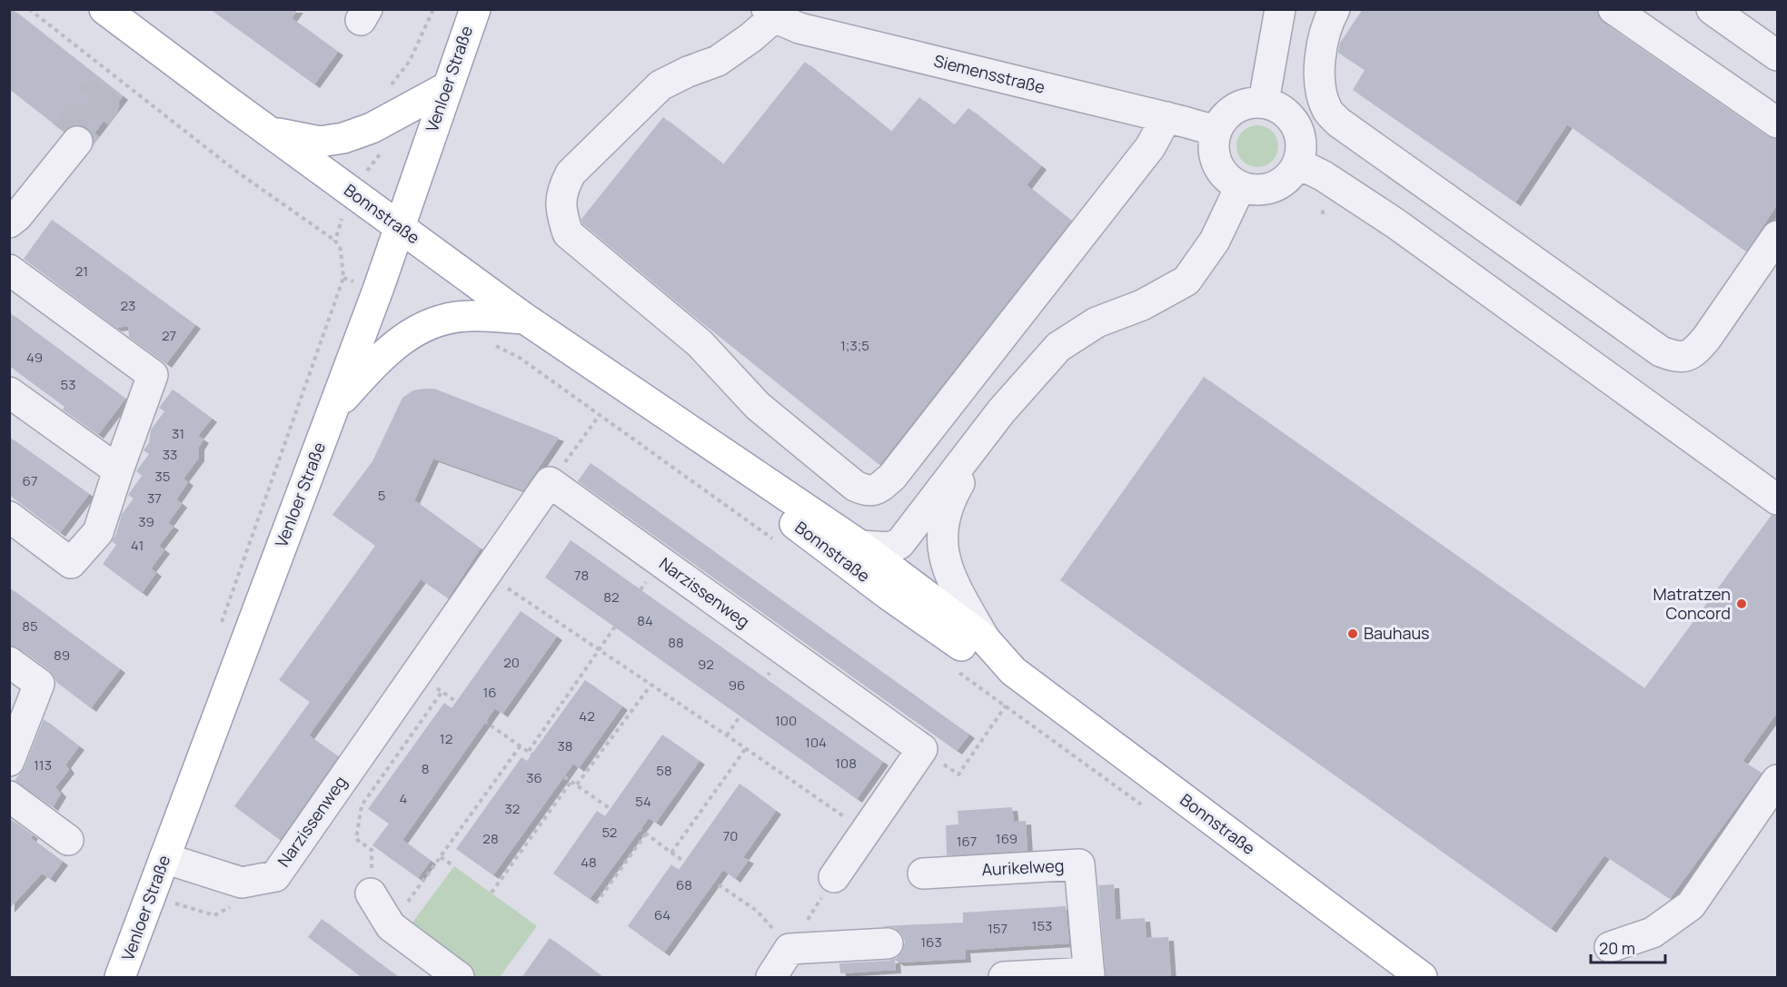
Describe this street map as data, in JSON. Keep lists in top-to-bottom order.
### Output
{
  "streets": {
    "main road": ["Venloer Straße", "Bonnstraße"],
    "street": ["Siemensstraße", "Narzissenweg", "Aurikelweg"]
  },
  "crossings": [
    ["Venloer Straße", "Bonnstraße"],
    ["Venloer Straße", "Narzissenweg"]
  ],
  "places": ["Matratzen Concord", "Bauhaus"],
  "house_numbers": [
    "21",
    "23",
    "27",
    "1;3;5",
    "49",
    "53",
    "31",
    "33",
    "35",
    "67",
    "5",
    "37",
    "39",
    "41",
    "78",
    "82",
    "84",
    "85",
    "88",
    "89",
    "20",
    "92",
    "96",
    "16",
    "42",
    "100",
    "12",
    "104",
    "38",
    "108",
    "113",
    "8",
    "58",
    "36",
    "4",
    "54",
    "32",
    "52",
    "70",
    "28",
    "169",
    "167",
    "48",
    "68",
    "64",
    "153",
    "157",
    "163"
  ],
  "scale_bar": "20 m"
}
